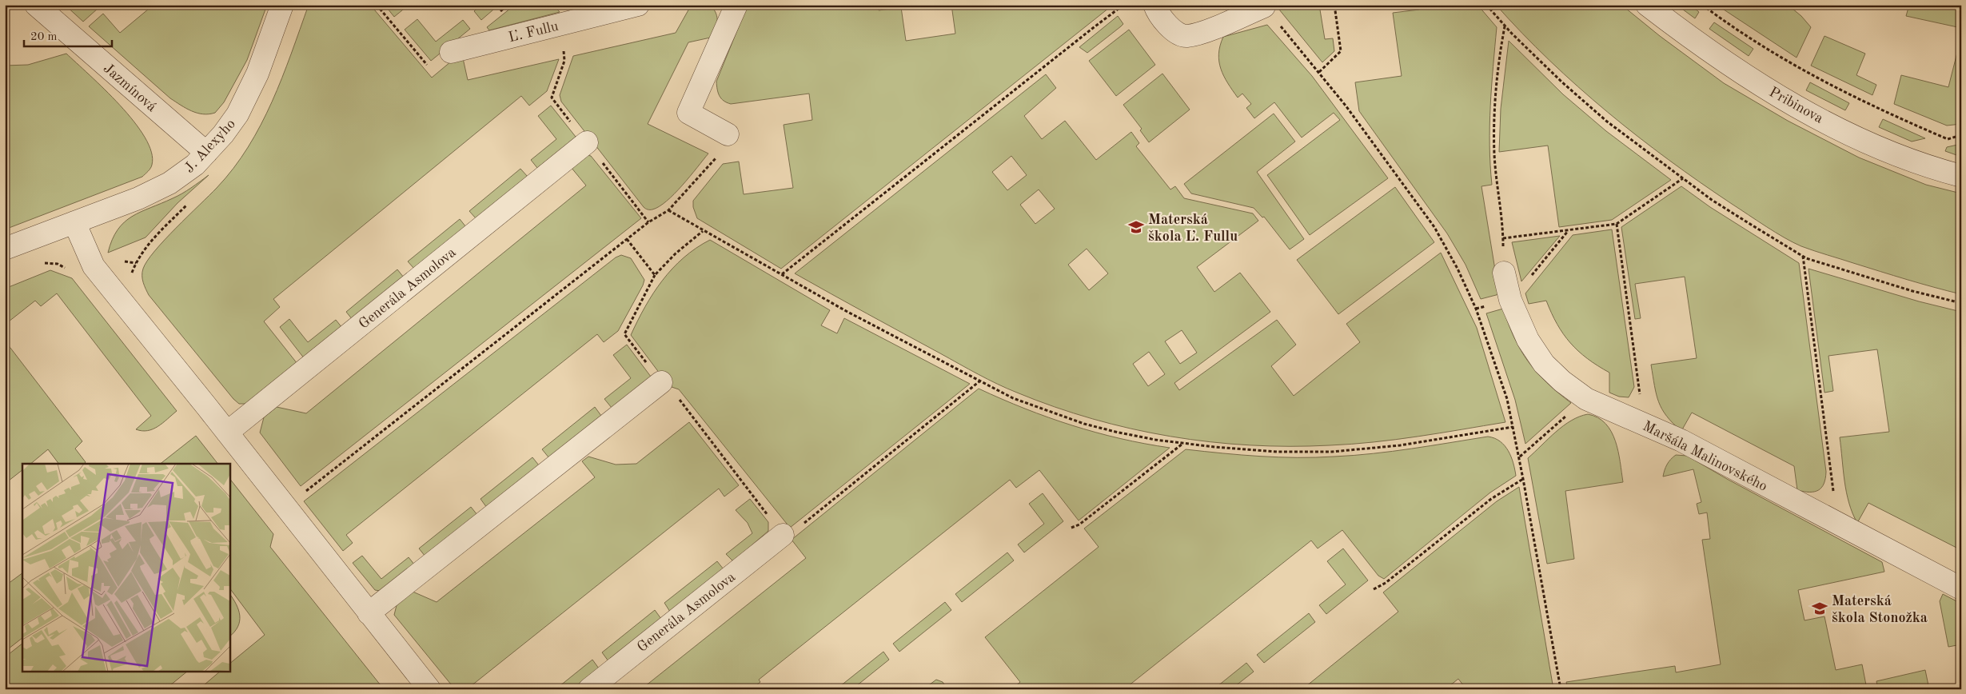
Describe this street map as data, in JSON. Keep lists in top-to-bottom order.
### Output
{
  "streets": {
    "street": [
      "Ľ. Fullu",
      "Jazmínová",
      "Pribinova",
      "J. Alexyho",
      "Generála Asmolova",
      "Maršála Malinovského"
    ]
  },
  "crossings": [
    ["Jazmínová", "J. Alexyho"]
  ],
  "places": {
    "school or university": ["Materská škola Ľ. Fullu", "Materská škola Stonožka"]
  },
  "scale_bar": "20 m"
}
